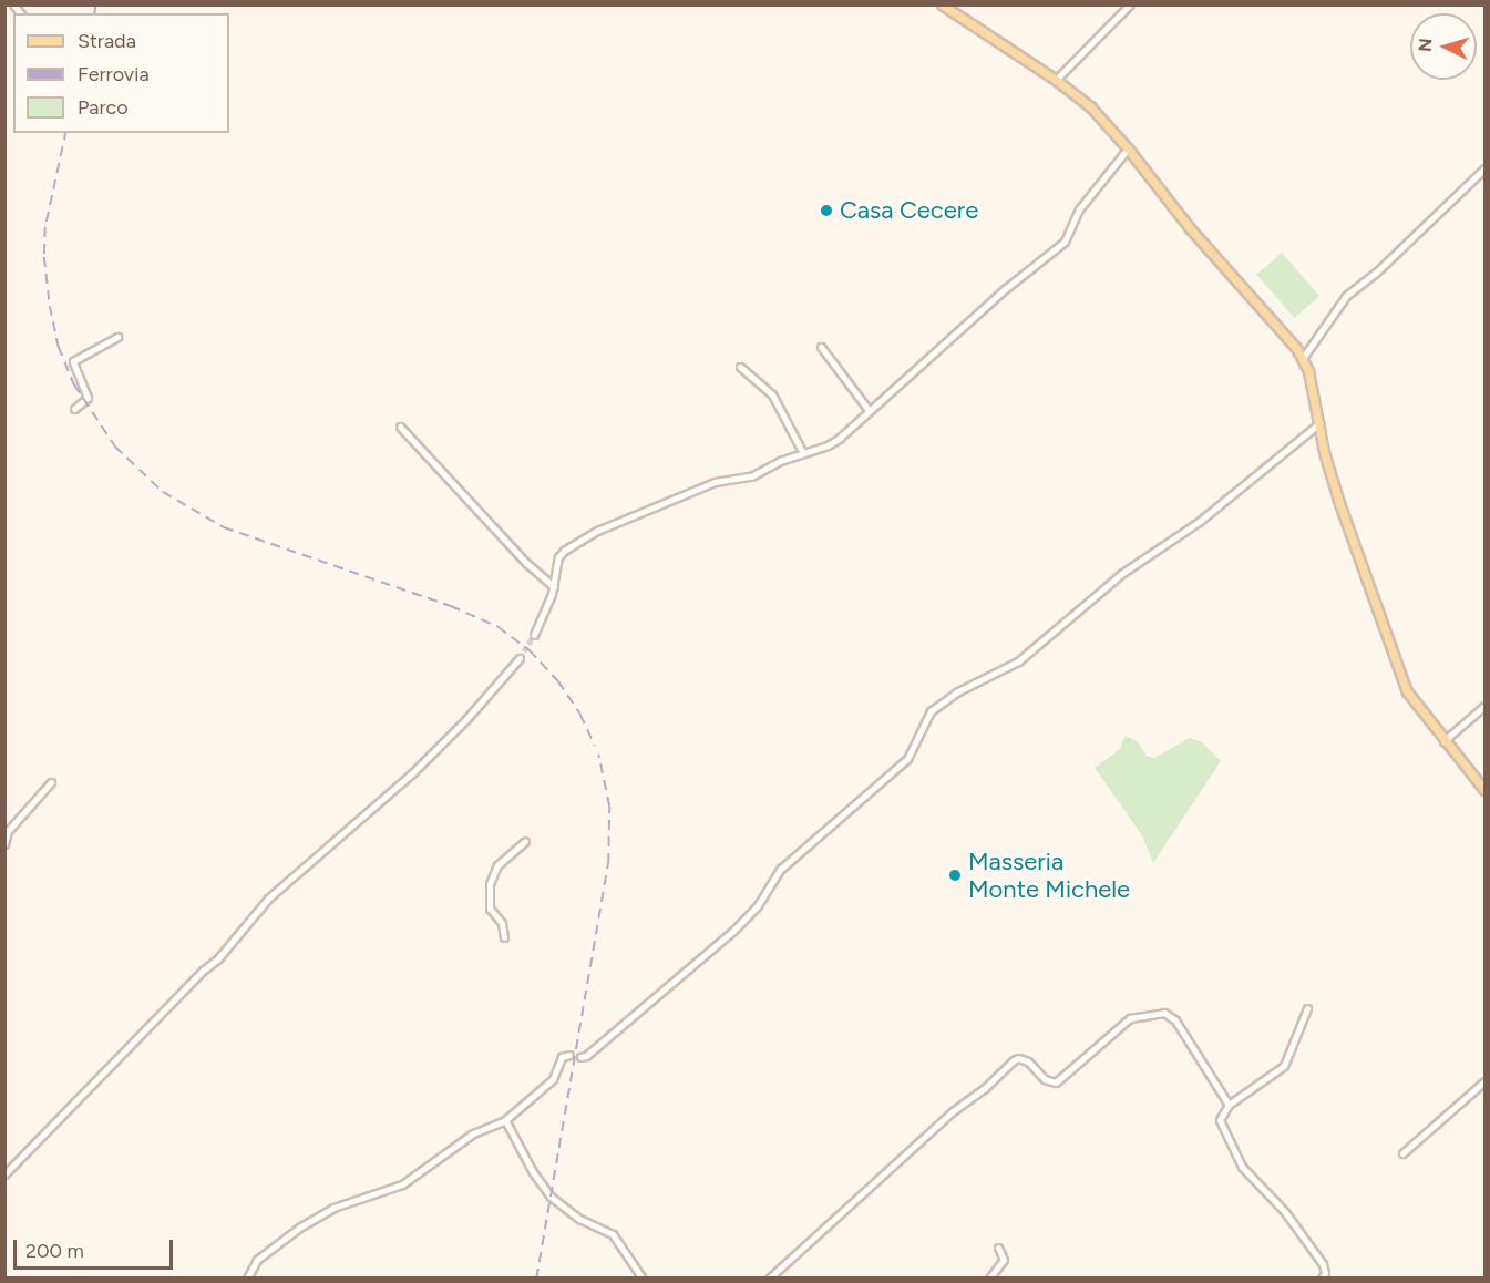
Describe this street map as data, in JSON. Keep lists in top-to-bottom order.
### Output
{
  "places": ["Casa Cecere", "Masseria Monte Michele"],
  "legend": ["Strada", "Ferrovia", "Parco"],
  "scale_bar": "200 m",
  "north": "left"
}
